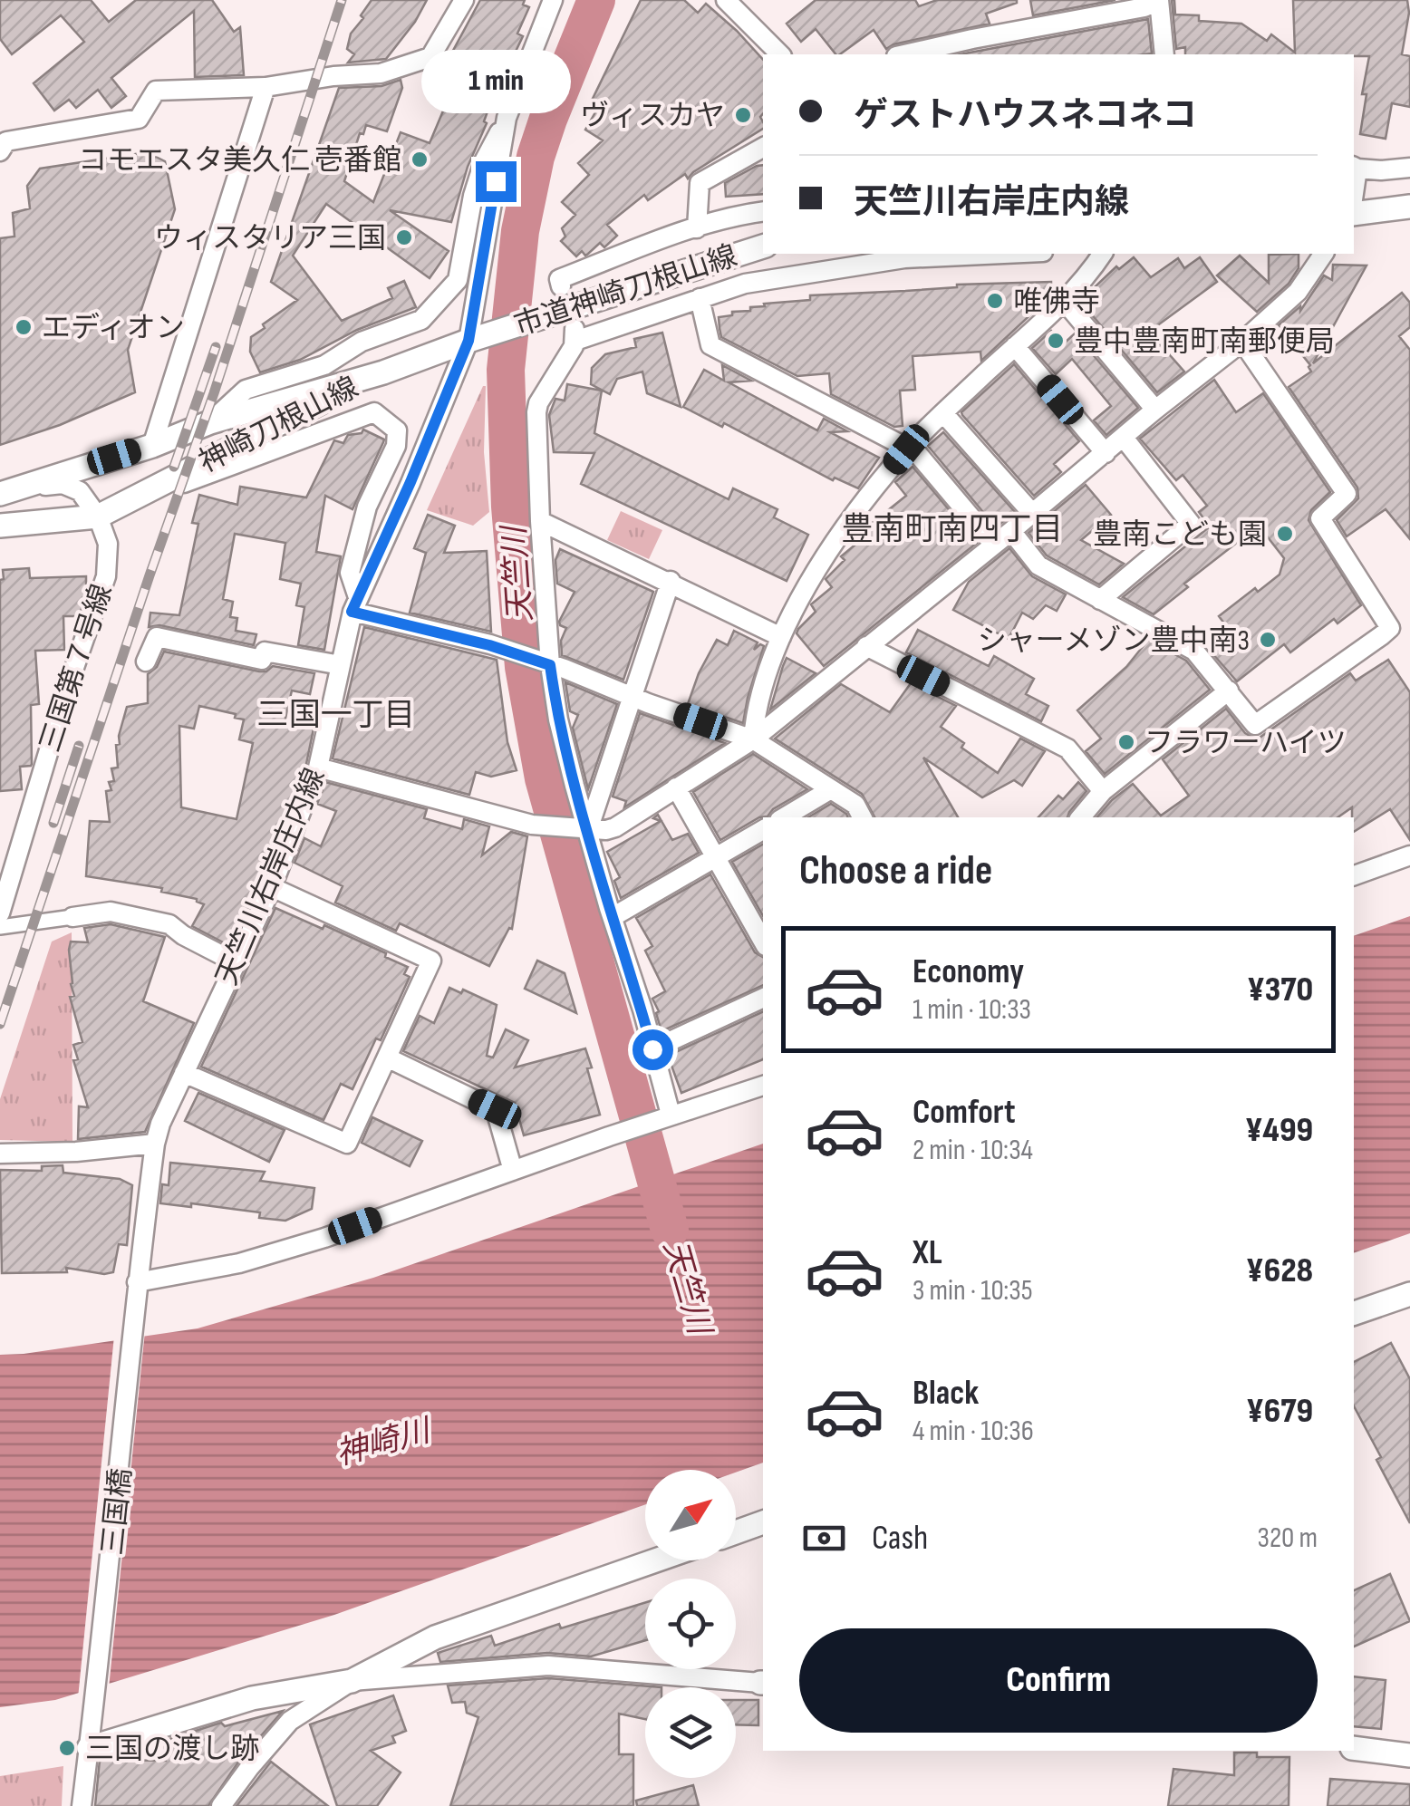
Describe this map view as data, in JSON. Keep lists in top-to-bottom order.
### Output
{
  "streets": {
    "street": [
      "市道神崎刀根山線",
      "神崎刀根山線",
      "三国第７号線",
      "天竺川右岸庄内線",
      "三国橋"
    ]
  },
  "crossings": [
    ["市道神崎刀根山線", "神崎刀根山線"],
    ["市道神崎刀根山線", "天竺川右岸庄内線"],
    ["神崎刀根山線", "三国第７号線"],
    ["天竺川右岸庄内線", "三国橋"]
  ],
  "districts": ["豊南町南四丁目", "三国一丁目"],
  "water": ["天竺川", "神崎川"],
  "places": [
    "ヴィスカヤ",
    "コモエスタ美久仁 壱番館",
    "ウィスタリア三国",
    "唯佛寺",
    "エディオン",
    "豊中豊南町南郵便局",
    "豊南こども園",
    "シャーメゾン豊中南3",
    "フラワーハイツ",
    "三国の渡し跡"
  ],
  "north": "top right",
  "page": {
    "bubble": "1 min",
    "banner": ["ゲストハウスネコネコ", "天竺川右岸庄内線"],
    "heading": "Choose a ride",
    "list": [
      {
        "name": "Economy",
        "note": "1 min · 10:33",
        "value": "¥370"
      },
      {
        "name": "Comfort",
        "note": "2 min · 10:34",
        "value": "¥499"
      },
      {
        "name": "XL",
        "note": "3 min · 10:35",
        "value": "¥628"
      },
      {
        "name": "Black",
        "note": "4 min · 10:36",
        "value": "¥679"
      }
    ],
    "pay": ["Cash", "320 m"],
    "buttons": "Confirm"
  }
}
